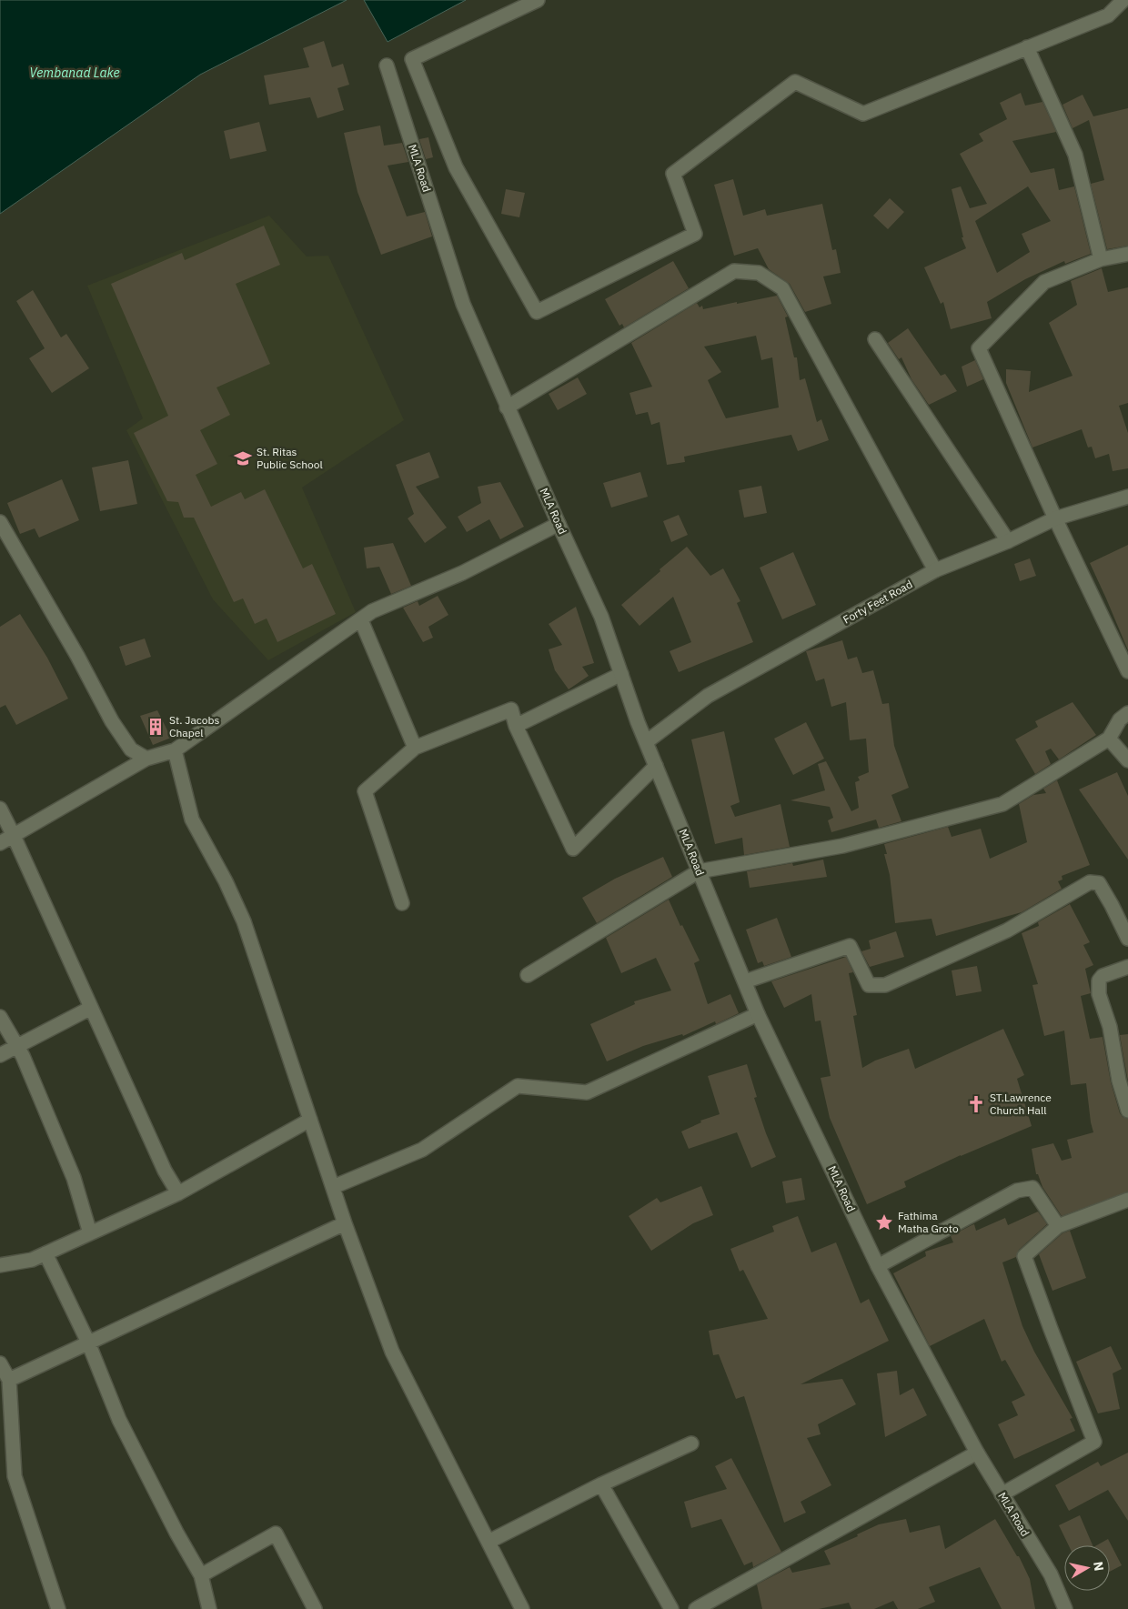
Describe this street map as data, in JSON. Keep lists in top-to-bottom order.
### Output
{
  "streets": {
    "street": ["MLA Road", "Forty Feet Road"]
  },
  "crossings": [
    ["MLA Road", "Forty Feet Road"]
  ],
  "water": ["Vembanad Lake"],
  "places": {
    "school or university": ["St. Ritas Public School"],
    "building": ["St. Jacobs Chapel"],
    "church": ["ST.Lawrence Church Hall"],
    "place": ["Fathima Matha Groto"]
  },
  "north": "right"
}
